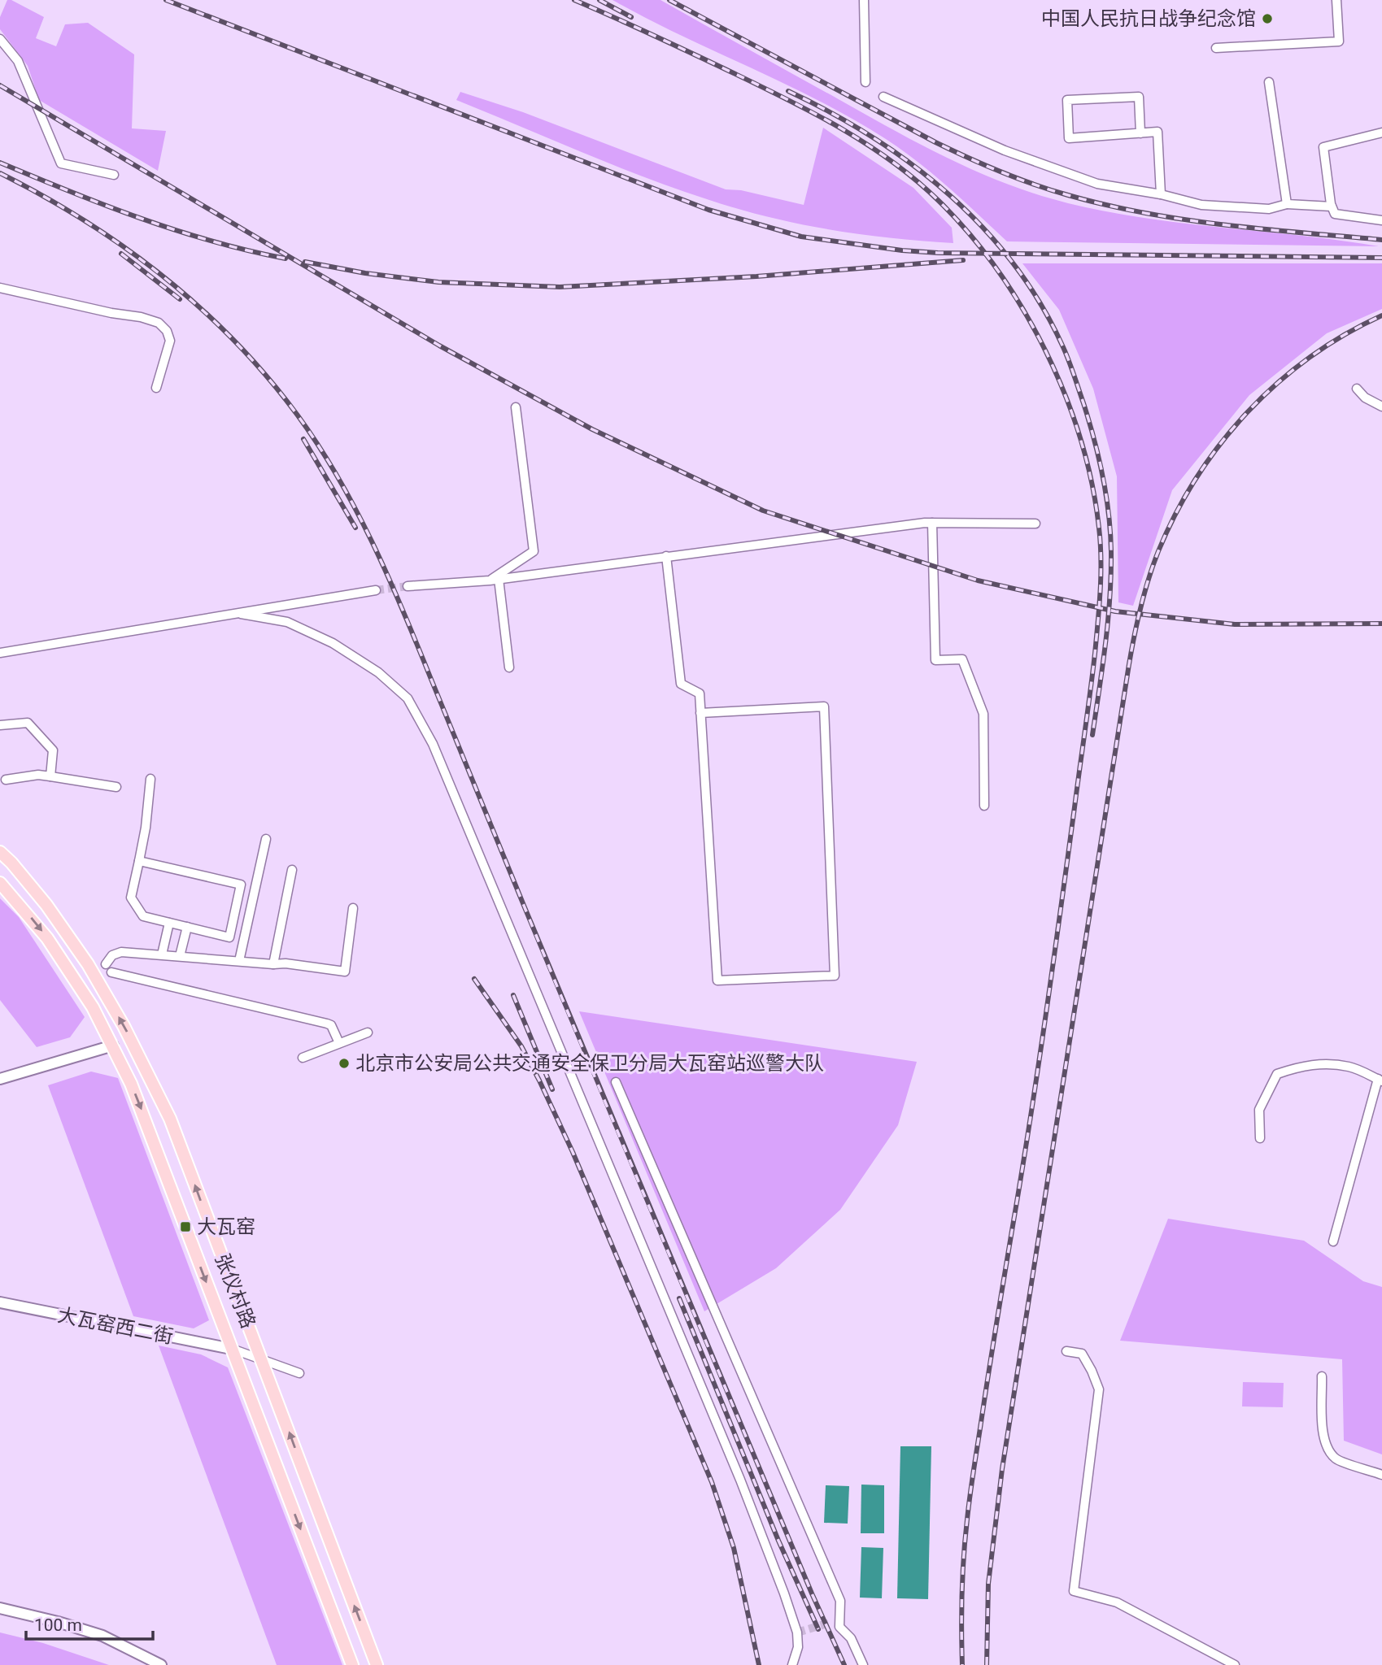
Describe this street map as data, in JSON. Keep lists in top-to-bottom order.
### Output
{
  "streets": {
    "main road": ["张仪村路"],
    "street": ["大瓦窑西二街"]
  },
  "crossings": [
    ["张仪村路", "大瓦窑西二街"]
  ],
  "places": {
    "other": ["中国人民抗日战争纪念馆", "北京市公安局公共交通安全保卫分局大瓦窑站巡警大队"],
    "transit": ["大瓦窑"]
  },
  "scale_bar": "100 m"
}
